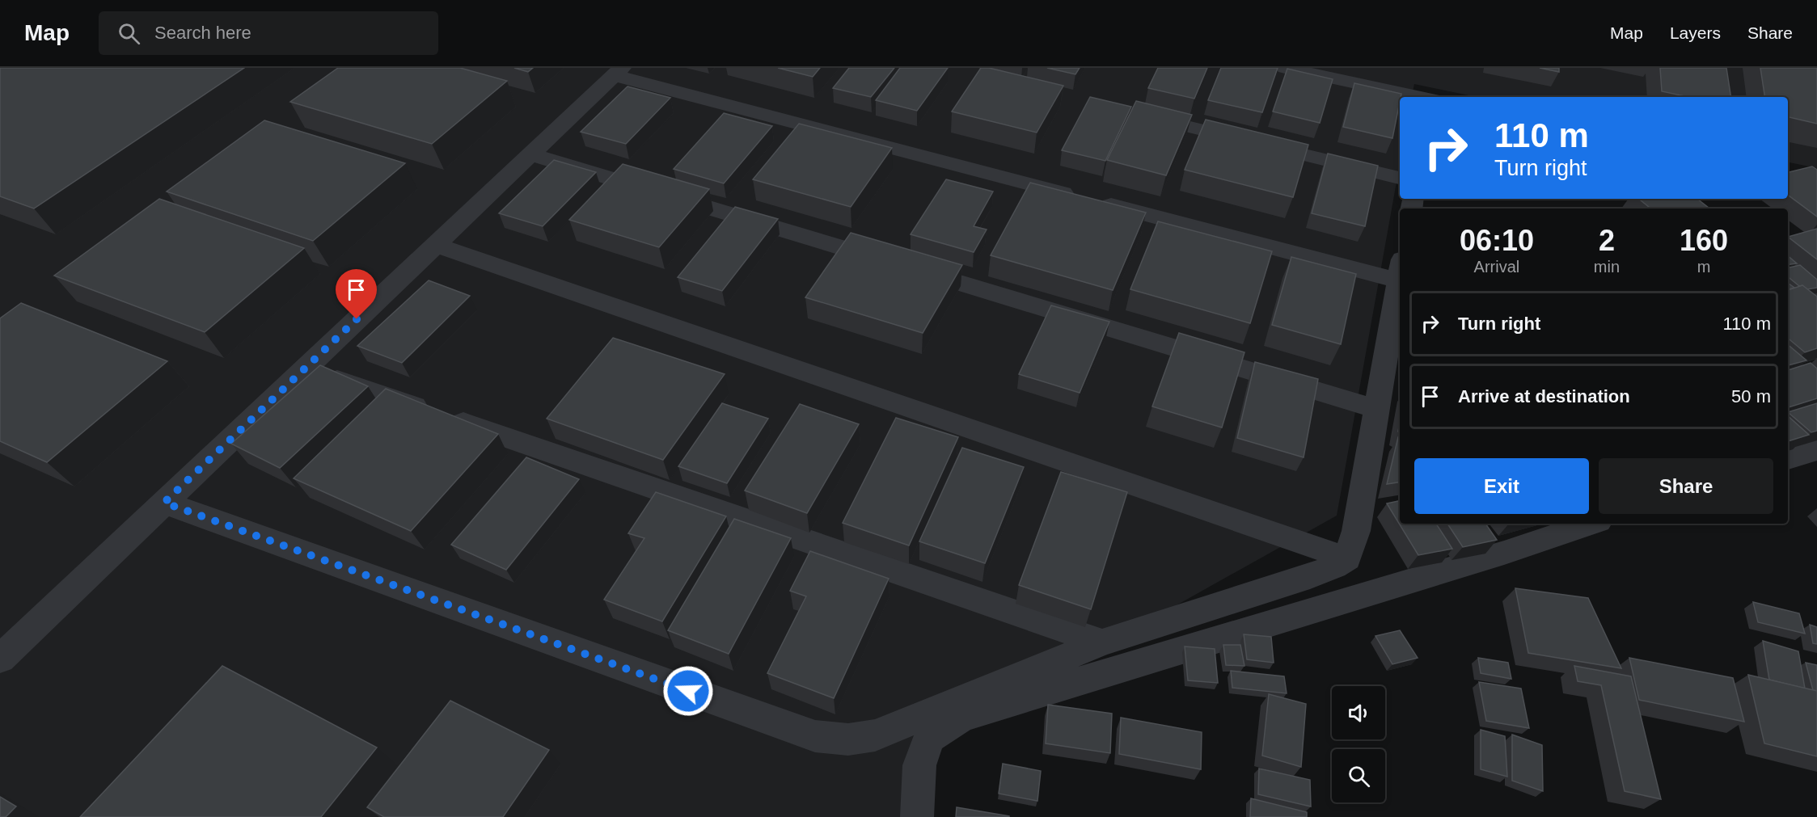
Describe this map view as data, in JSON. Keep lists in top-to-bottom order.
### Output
{
  "page": {
    "header": "Map",
    "search": "Search here",
    "nav": ["Map", "Layers", "Share"],
    "turn": ["110 m", "Turn right"],
    "eta": [
      "06:10",
      "Arrival",
      "2",
      "min",
      "160",
      "m"
    ],
    "list": [
      {
        "name": "Turn right",
        "value": "110 m"
      },
      {
        "name": "Arrive at destination",
        "value": "50 m"
      }
    ],
    "buttons": ["Exit", "Share"]
  }
}
